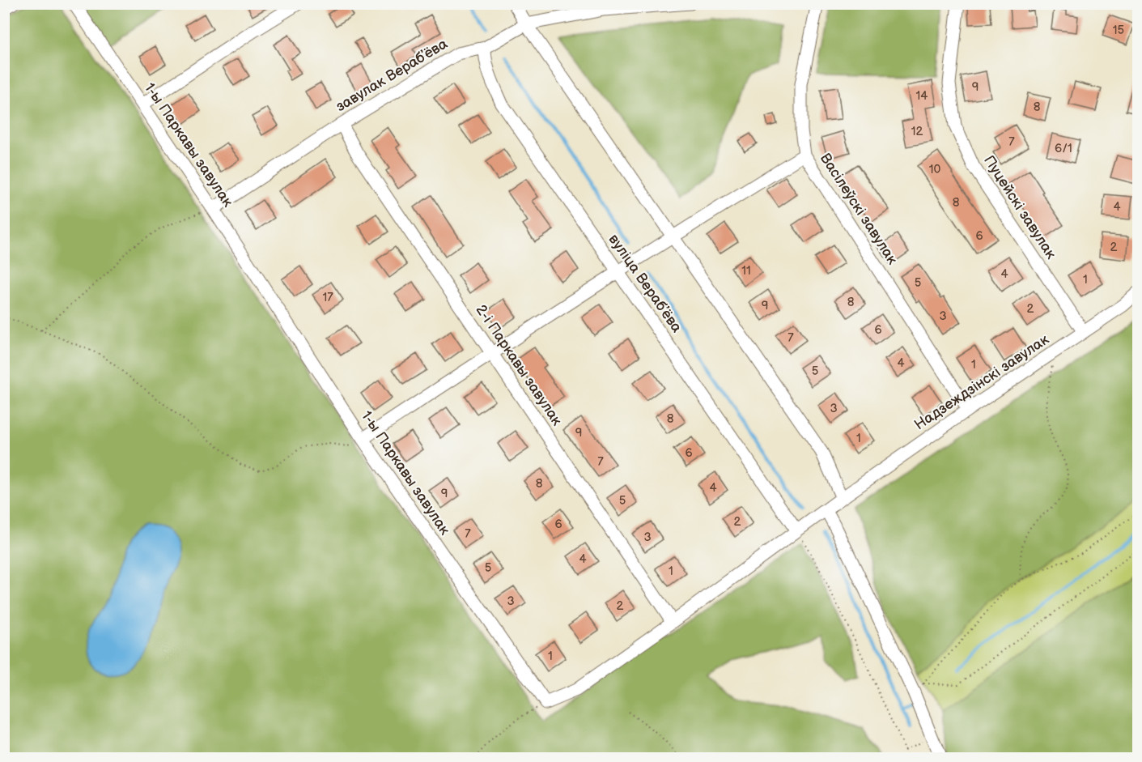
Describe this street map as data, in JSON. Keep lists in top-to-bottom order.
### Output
{
  "streets": {
    "street": [
      "завулак Верабʼёва",
      "1-ы Паркавы завулак",
      "Пуцейскі завулак",
      "Васілеўскі завулак",
      "вуліца Верабʼёва",
      "2-і Паркавы завулак",
      "Надзеждзінскі завулак"
    ]
  },
  "crossings": [
    ["завулак Верабʼёва", "1-ы Паркавы завулак"],
    ["завулак Верабʼёва", "вуліца Верабʼёва"],
    ["завулак Верабʼёва", "2-і Паркавы завулак"],
    ["Пуцейскі завулак", "Надзеждзінскі завулак"],
    ["Васілеўскі завулак", "Надзеждзінскі завулак"],
    ["вуліца Верабʼёва", "Надзеждзінскі завулак"]
  ],
  "house_numbers": [
    "15",
    "9",
    "14",
    "8",
    "12",
    "7",
    "6/1",
    "10",
    "8",
    "4",
    "6",
    "2",
    "11",
    "4",
    "1",
    "5",
    "17",
    "8",
    "9",
    "2",
    "3",
    "6",
    "7",
    "4",
    "1",
    "5",
    "3",
    "8",
    "9",
    "1",
    "6",
    "7",
    "8",
    "4",
    "9",
    "5",
    "2",
    "6",
    "7",
    "3",
    "4",
    "5",
    "1",
    "3",
    "2",
    "1"
  ]
}
